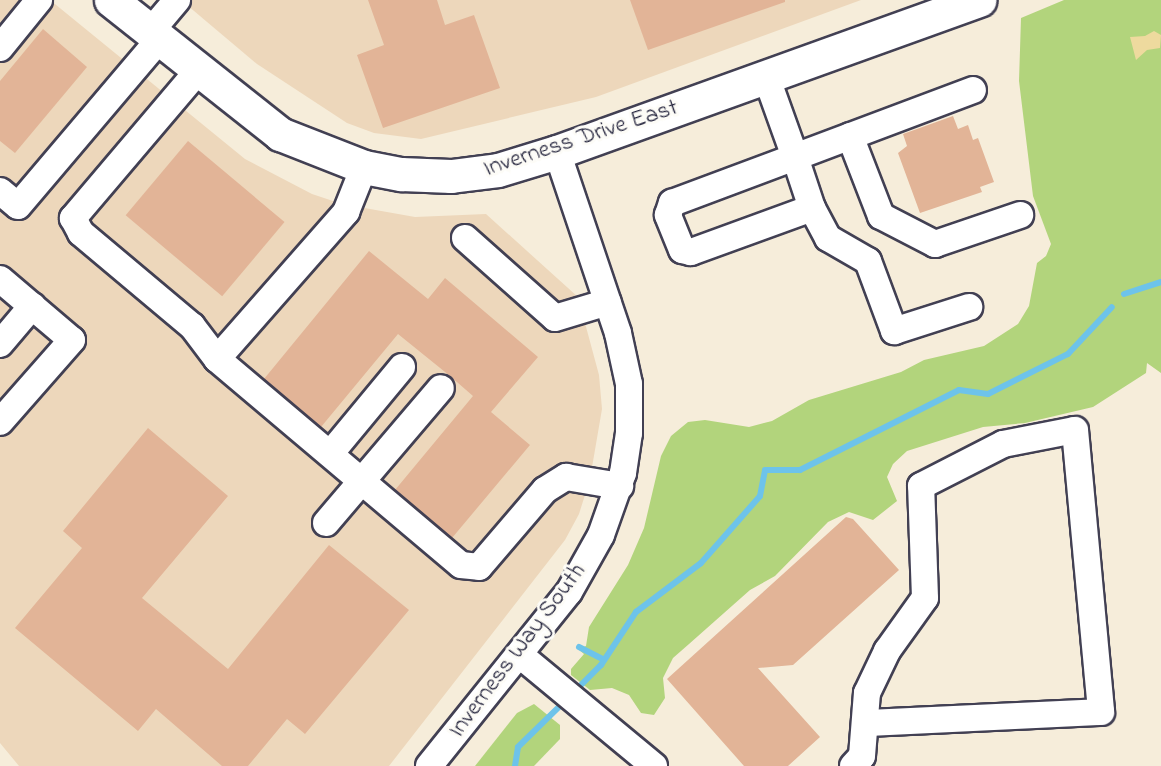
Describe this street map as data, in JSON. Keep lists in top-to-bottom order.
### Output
{
  "streets": {
    "main road": ["Inverness Drive East"],
    "street": ["Inverness Way South"]
  },
  "crossings": [
    ["Inverness Drive East", "Inverness Way South"]
  ]
}
